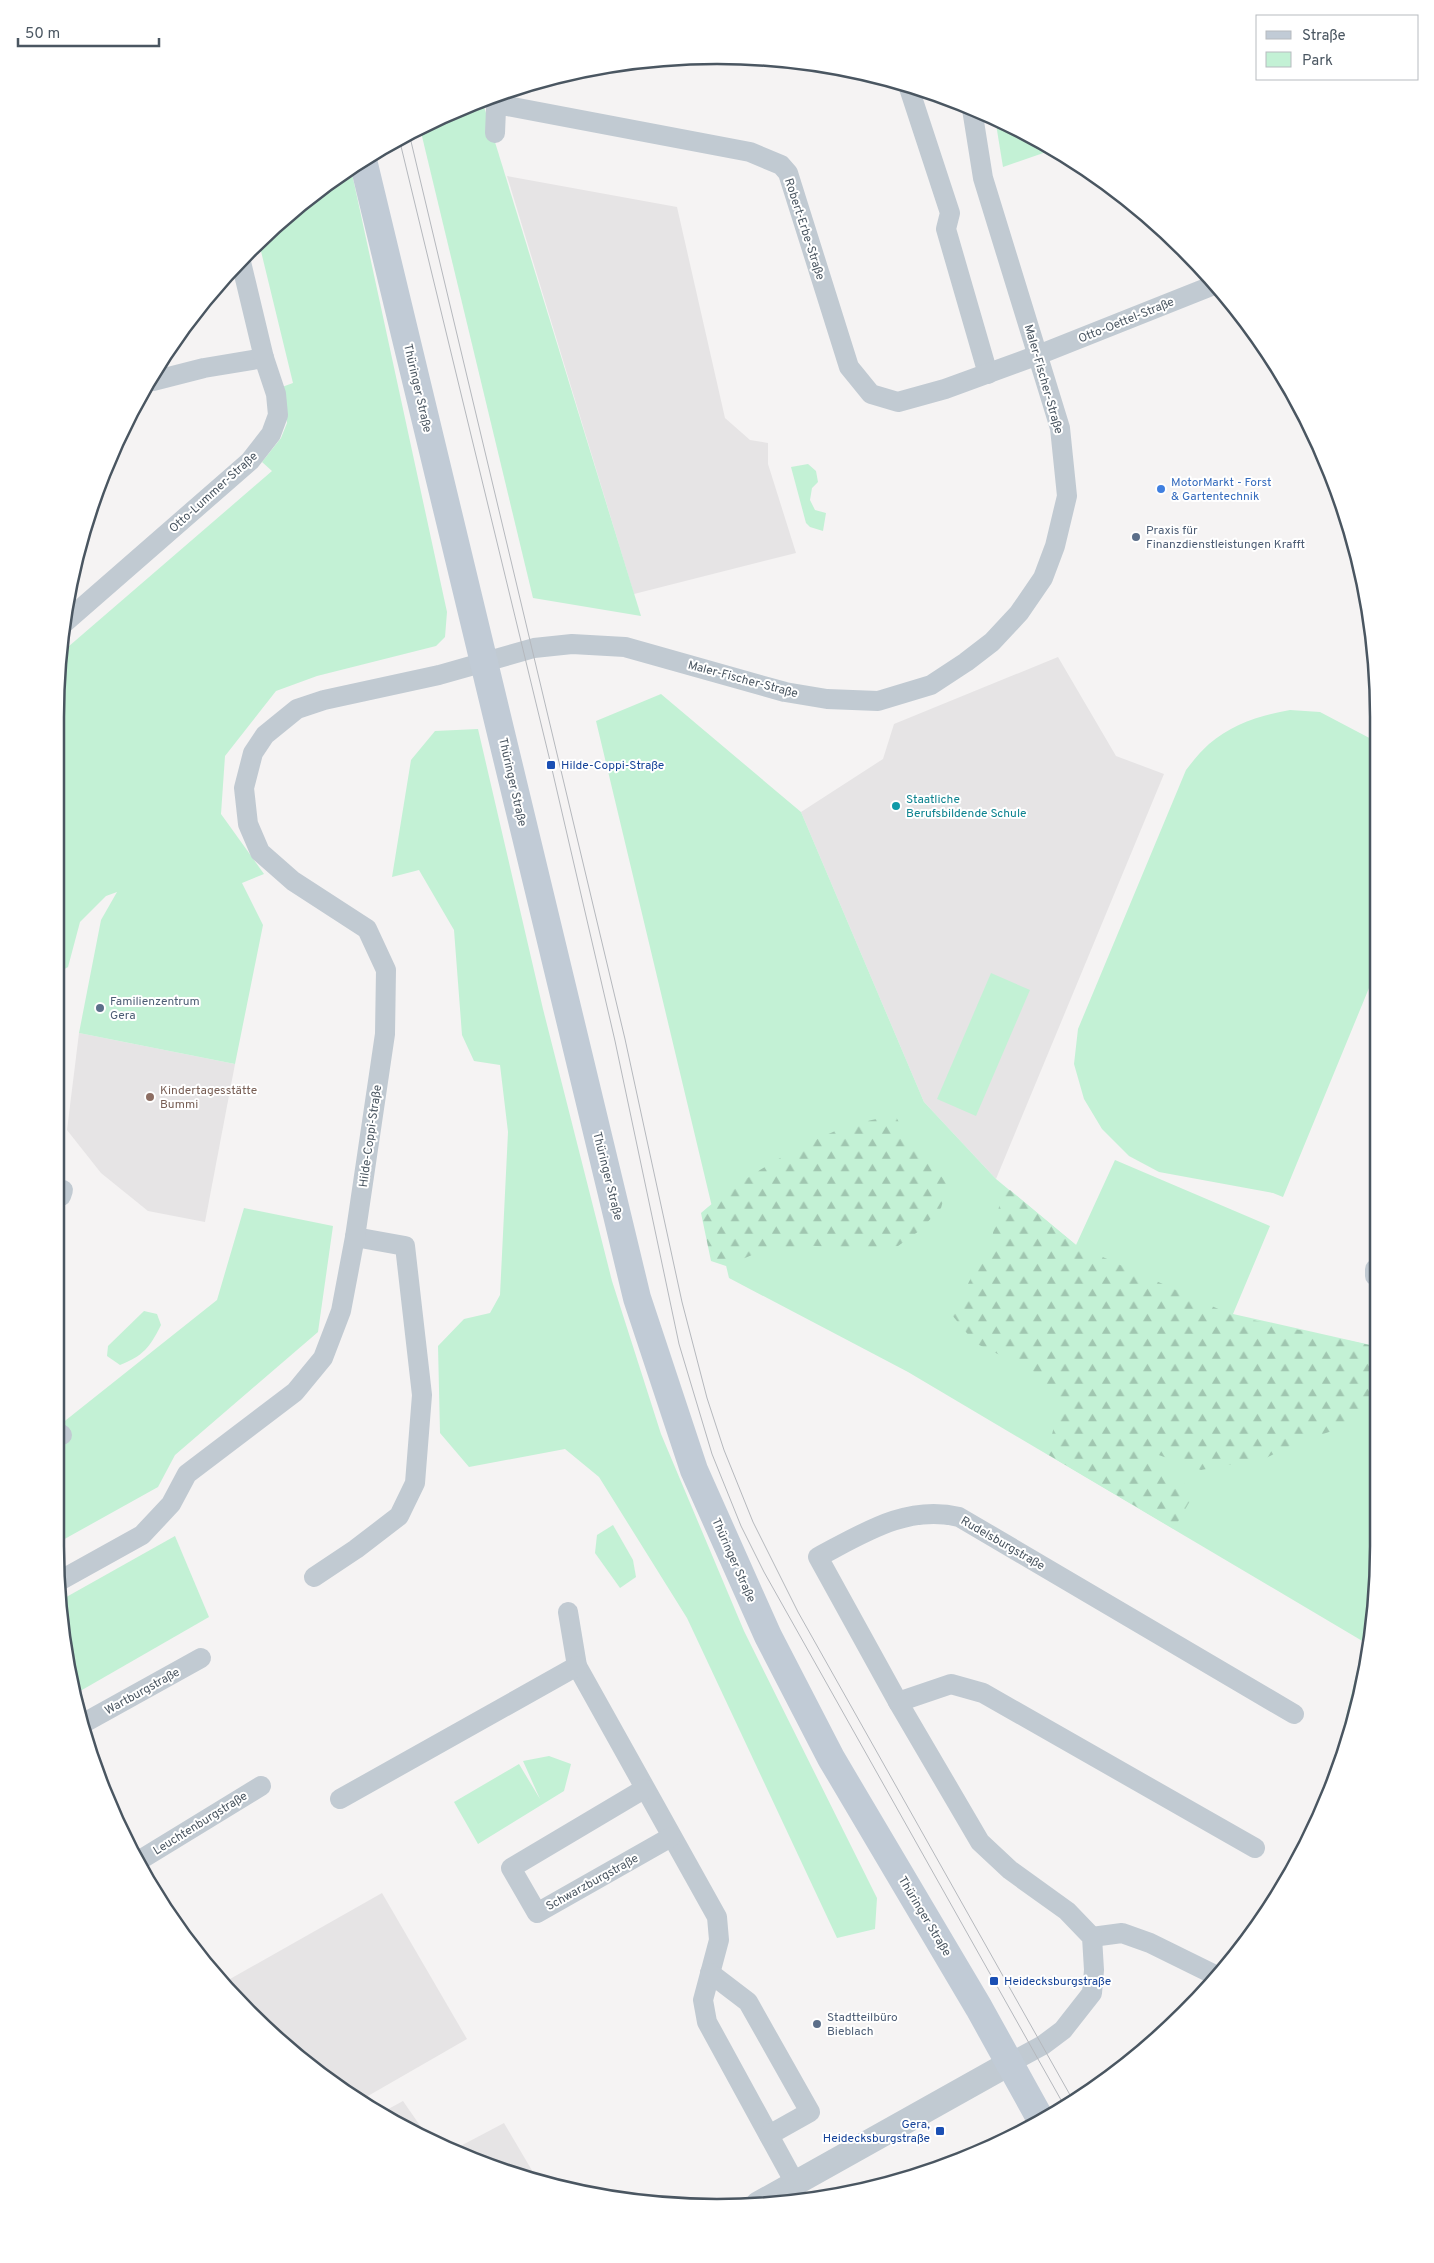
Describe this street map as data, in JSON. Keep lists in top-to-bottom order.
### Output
{
  "streets": {
    "main road": ["Thüringer Straße"],
    "street": [
      "Robert-Erbe-Straße",
      "Otto-Oettel-Straße",
      "Maler-Fischer-Straße",
      "Otto-Lummer-Straße",
      "Hilde-Coppi-Straße",
      "Rudelsburgstraße",
      "Wartburgstraße",
      "Leuchtenburgstraße",
      "Schwarzburgstraße"
    ]
  },
  "crossings": [
    ["Robert-Erbe-Straße", "Otto-Oettel-Straße"],
    ["Robert-Erbe-Straße", "Maler-Fischer-Straße"],
    ["Otto-Oettel-Straße", "Maler-Fischer-Straße"],
    ["Maler-Fischer-Straße", "Thüringer Straße"],
    ["Maler-Fischer-Straße", "Hilde-Coppi-Straße"],
    ["Thüringer Straße", "Hilde-Coppi-Straße"]
  ],
  "places": {
    "other": [
      "MotorMarkt - Forst & Gartentechnik",
      "Praxis für Finanzdienstleistungen Krafft",
      "Staatliche Berufsbildende Schule",
      "Familienzentrum Gera",
      "Kindertagesstätte Bummi",
      "Stadtteilbüro Bieblach"
    ],
    "transit": ["Hilde-Coppi-Straße", "Heidecksburgstraße", "Gera, Heidecksburgstraße"]
  },
  "legend": ["Straße", "Park"],
  "scale_bar": "50 m"
}
